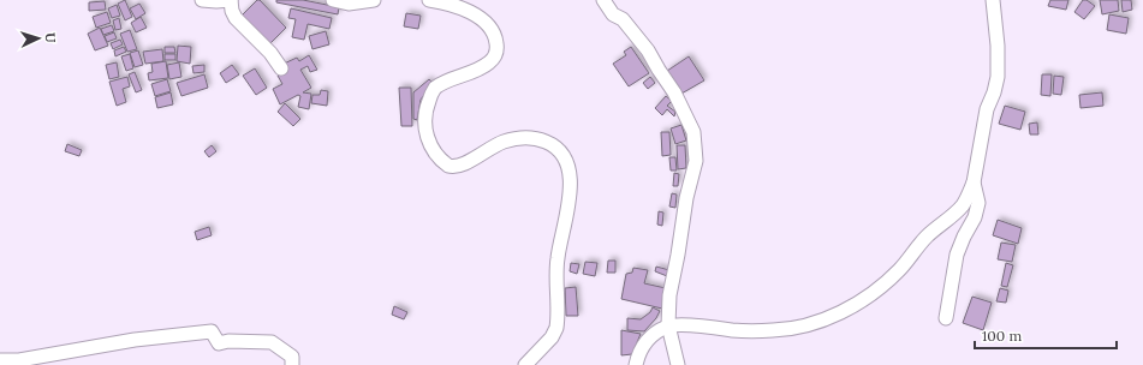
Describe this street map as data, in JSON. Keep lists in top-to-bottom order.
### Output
{
  "scale_bar": "100 m",
  "north": "right"
}
